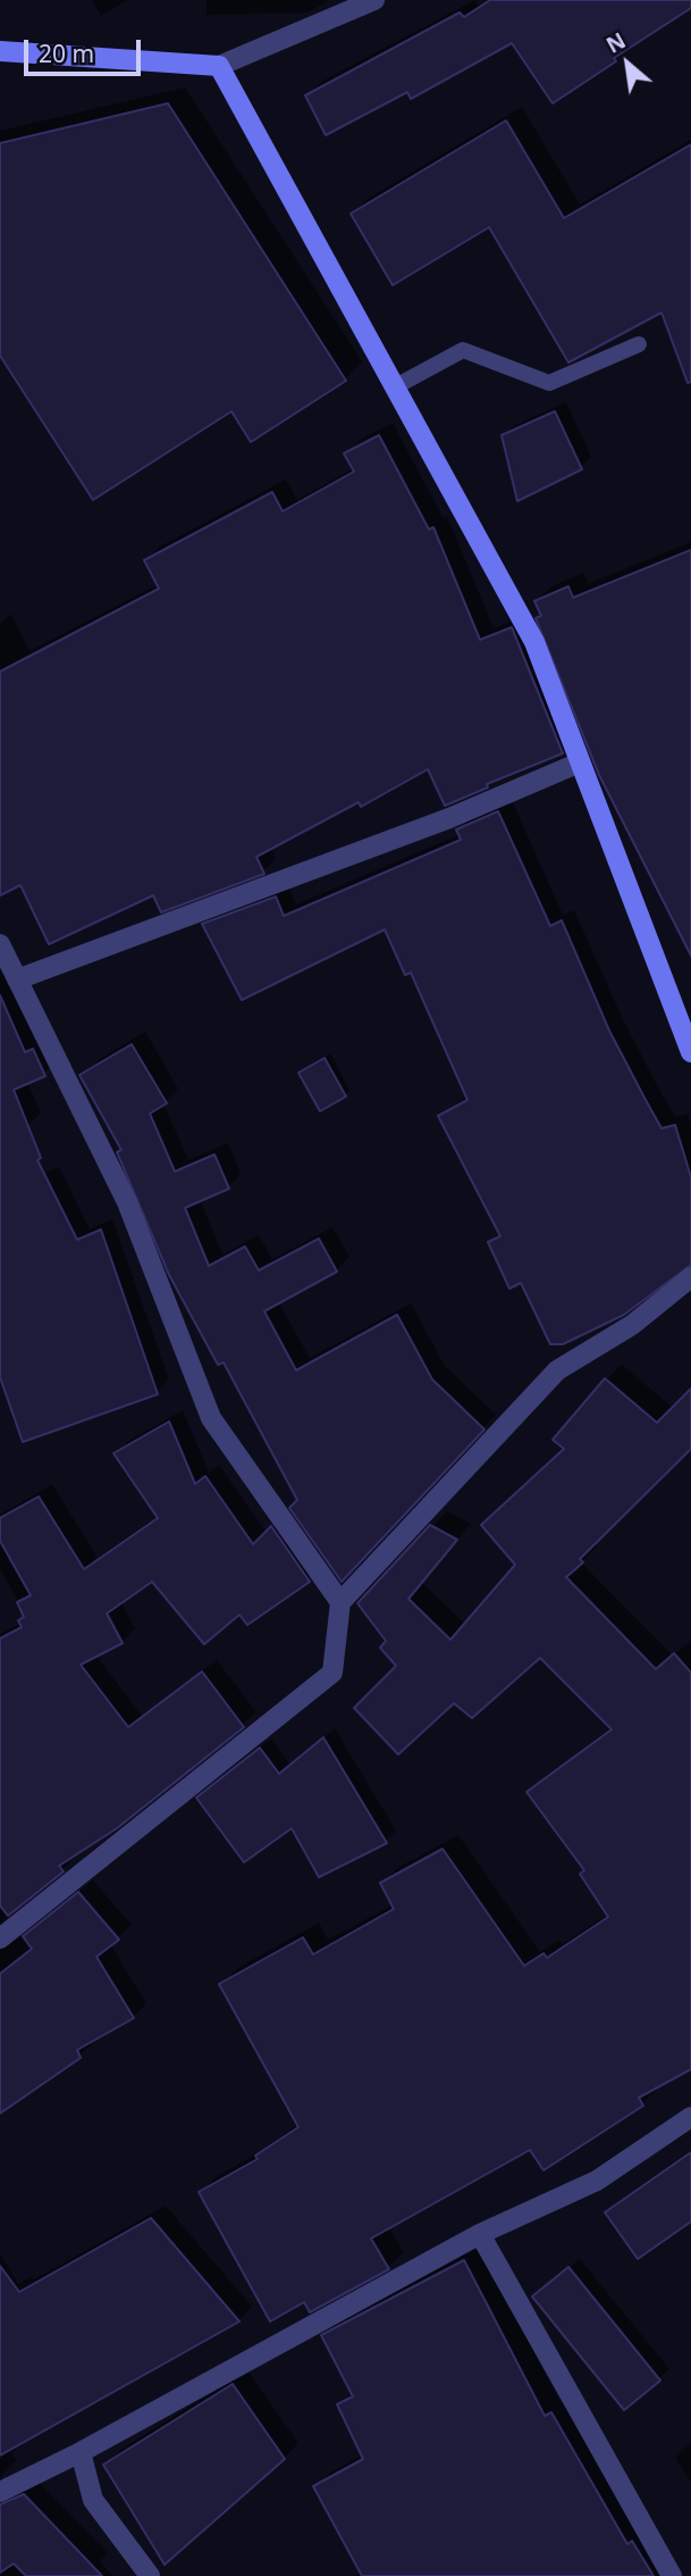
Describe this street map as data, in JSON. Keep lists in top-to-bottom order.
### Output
{
  "scale_bar": "20 m",
  "north": "top left"
}
